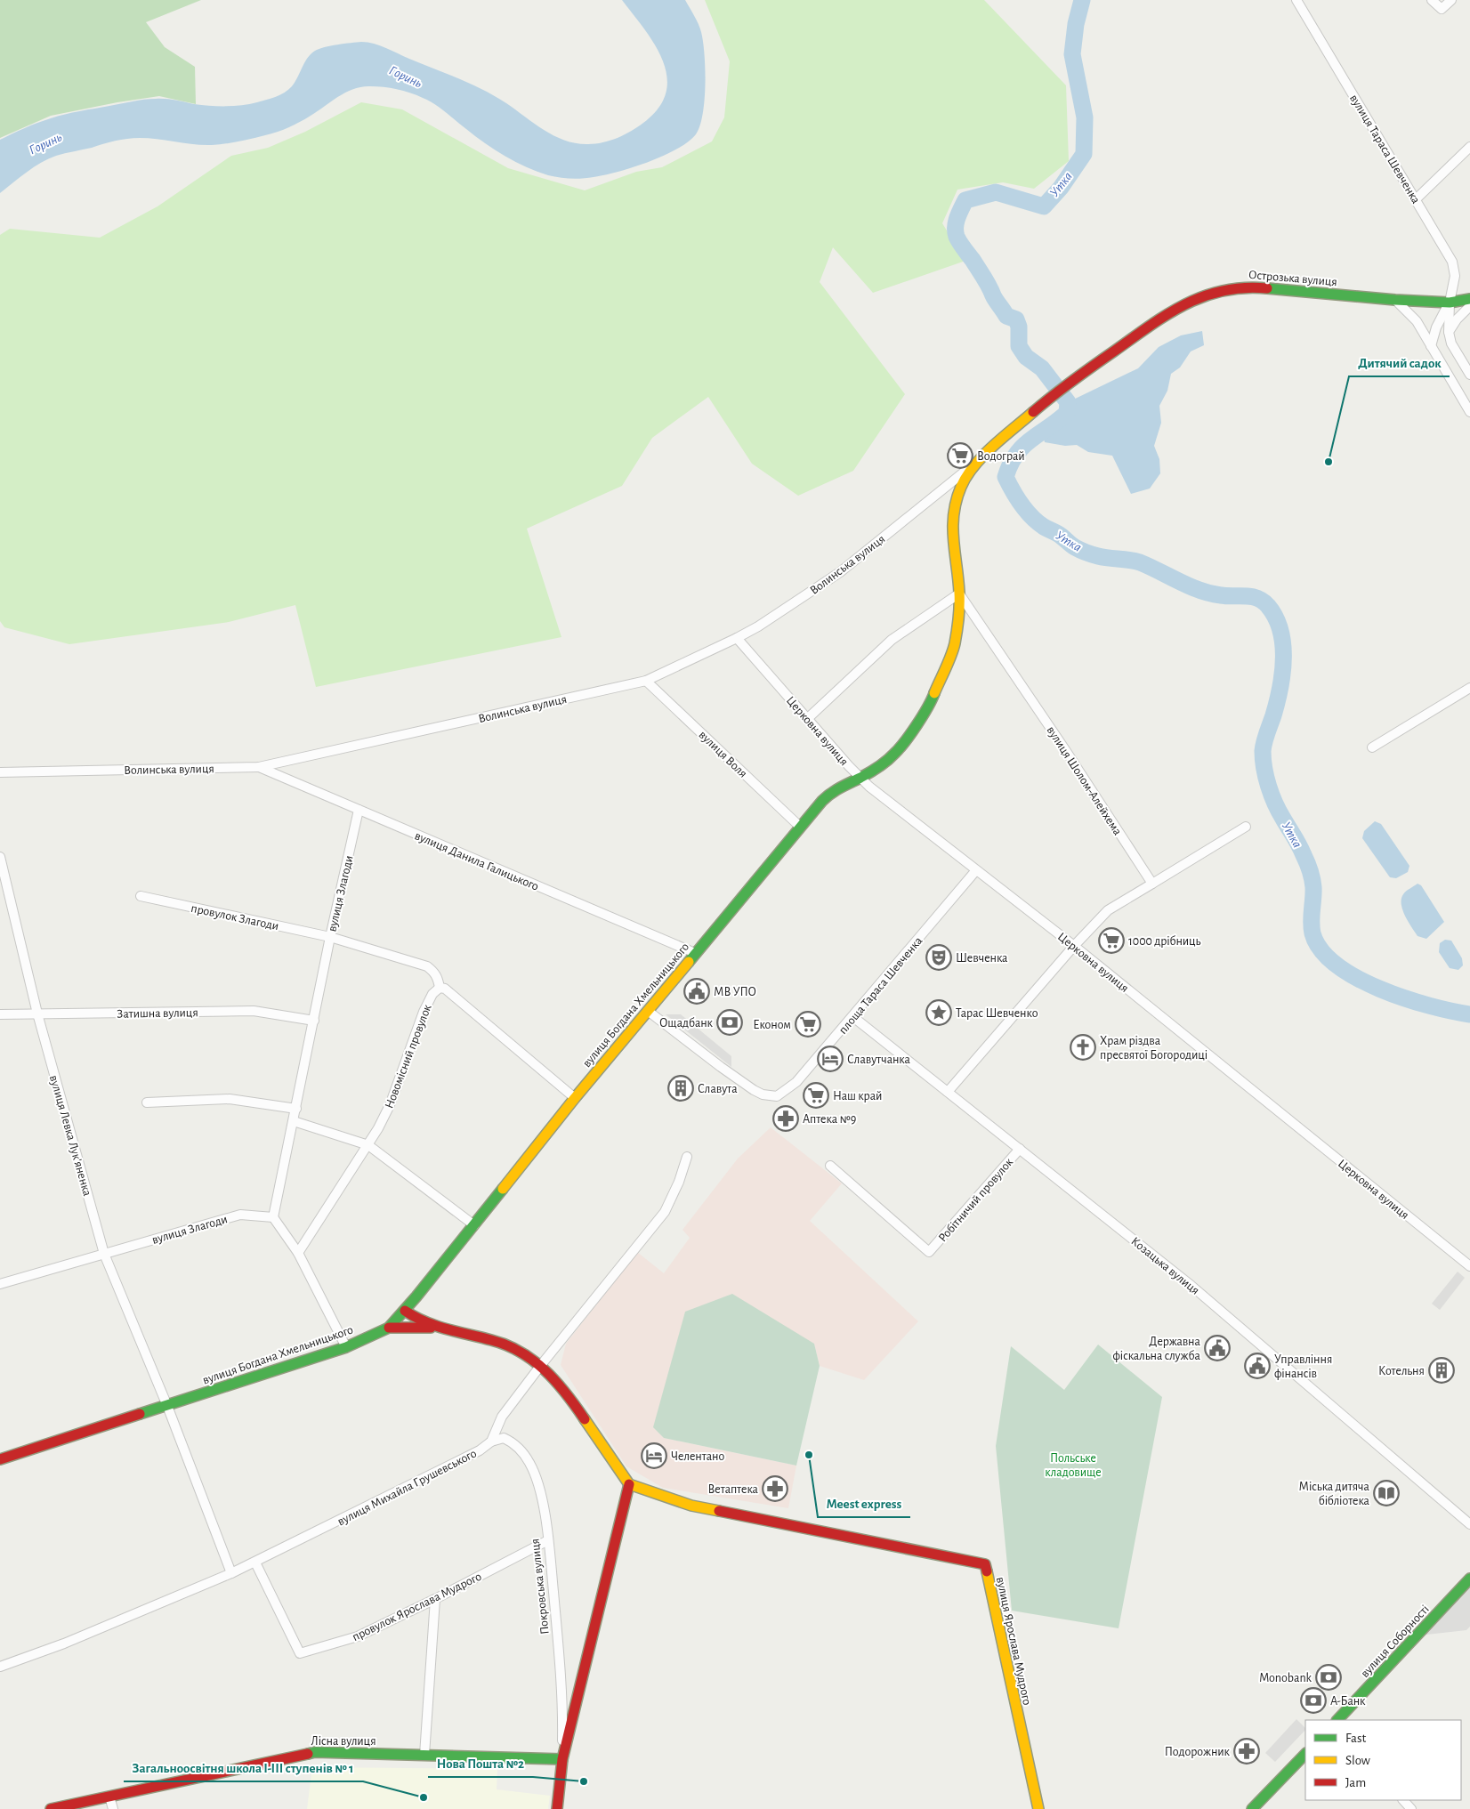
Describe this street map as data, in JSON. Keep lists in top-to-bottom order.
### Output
{
  "streets": {
    "main road": [
      "Острозька вулиця",
      "вулиця Богдана Хмельницького",
      "Покровська вулиця",
      "вулиця Ярослава Мудрого",
      "вулиця Соборності",
      "Лісна вулиця"
    ],
    "street": [
      "вулиця Тараса Шевченка",
      "Волинська вулиця",
      "Церковна вулиця",
      "вулиця Воля",
      "вулиця Шолом-Алейхема",
      "вулиця Данила Галицького",
      "вулиця Злагоди",
      "провулок Злагоди",
      "площа Тараса Шевченка",
      "Затишна вулиця",
      "Новомісний провулок",
      "вулиця Левка Лукʼяненка",
      "Робітничий провулок",
      "Козацька вулиця",
      "вулиця Михайла Грушевського",
      "провулок Ярослава Мудрого"
    ]
  },
  "crossings": [
    ["вулиця Тараса Шевченка", "Острозька вулиця"],
    ["Острозька вулиця", "вулиця Богдана Хмельницького"],
    ["Волинська вулиця", "Церковна вулиця"],
    ["Волинська вулиця", "вулиця Воля"],
    ["Волинська вулиця", "вулиця Данила Галицького"],
    ["Волинська вулиця", "вулиця Богдана Хмельницького"],
    ["Церковна вулиця", "площа Тараса Шевченка"],
    ["Церковна вулиця", "вулиця Богдана Хмельницького"],
    ["вулиця Воля", "вулиця Богдана Хмельницького"],
    ["вулиця Шолом-Алейхема", "вулиця Богдана Хмельницького"],
    ["вулиця Данила Галицького", "вулиця Злагоди"],
    ["вулиця Данила Галицького", "вулиця Богдана Хмельницького"],
    ["вулиця Злагоди", "провулок Злагоди"],
    ["вулиця Злагоди", "Затишна вулиця"],
    ["вулиця Злагоди", "вулиця Левка Лукʼяненка"],
    ["провулок Злагоди", "Новомісний провулок"],
    ["площа Тараса Шевченка", "вулиця Богдана Хмельницького"],
    ["площа Тараса Шевченка", "Козацька вулиця"],
    ["вулиця Богдана Хмельницького", "вулиця Левка Лукʼяненка"],
    ["Затишна вулиця", "вулиця Левка Лукʼяненка"],
    ["вулиця Левка Лукʼяненка", "вулиця Михайла Грушевського"],
    ["Робітничий провулок", "Козацька вулиця"],
    ["вулиця Михайла Грушевського", "Покровська вулиця"],
    ["вулиця Михайла Грушевського", "провулок Ярослава Мудрого"],
    ["Покровська вулиця", "провулок Ярослава Мудрого"],
    ["Покровська вулиця", "вулиця Ярослава Мудрого"],
    ["Покровська вулиця", "Лісна вулиця"]
  ],
  "water": ["Горинь", "Утка"],
  "parks": ["Польське кладовище"],
  "places": {
    "supermarket": [
      "Водограй",
      "1000 дрібниць",
      "Економ",
      "Наш край"
    ],
    "other": [
      "Дитячий садок",
      "Meest express",
      "Нова Пошта №2",
      "Загальноосвітня школа І-ІІІ ступенів № 1"
    ],
    "theatre": ["Шевченка"],
    "public building": ["МВ УПО", "Державна фіскальна служба", "Управління фінансів"],
    "place": ["Тарас Шевченко"],
    "bank": ["Ощадбанк", "Monobank", "А-Банк"],
    "church": ["Храм різдва пресвятої Богородиці"],
    "hotel": ["Славутчанка", "Челентано"],
    "building": ["Славута", "Котельня"],
    "pharmacy": ["Аптека №9", "Ветаптека", "Подорожник"],
    "library": ["Міська дитяча бібліотека"]
  },
  "legend": ["Fast", "Slow", "Jam"]
}
